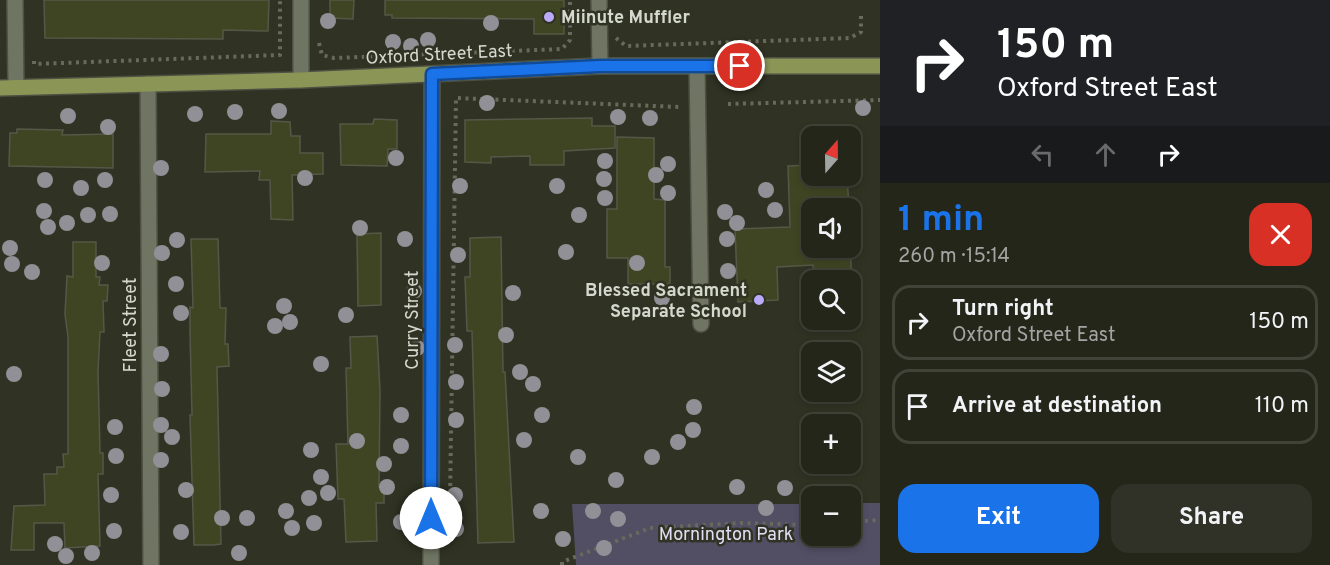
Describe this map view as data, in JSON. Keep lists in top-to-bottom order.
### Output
{
  "streets": {
    "main road": ["Oxford Street East"],
    "street": ["Curry Street", "Fleet Street"]
  },
  "crossings": [
    ["Oxford Street East", "Curry Street"],
    ["Oxford Street East", "Fleet Street"]
  ],
  "parks": ["Mornington Park"],
  "places": ["Miinute Muffler", "Blessed Sacrament Separate School"],
  "north": "top",
  "page": {
    "turn": ["150 m", "Oxford Street East"],
    "map_buttons": ["+", "−"],
    "heading": ["1 min", "260 m · 15:14"],
    "list": [
      {
        "name": "Turn right",
        "note": "Oxford Street East",
        "value": "150 m"
      },
      {
        "name": "Arrive at destination",
        "value": "110 m"
      }
    ],
    "buttons": ["Exit", "Share"]
  }
}
